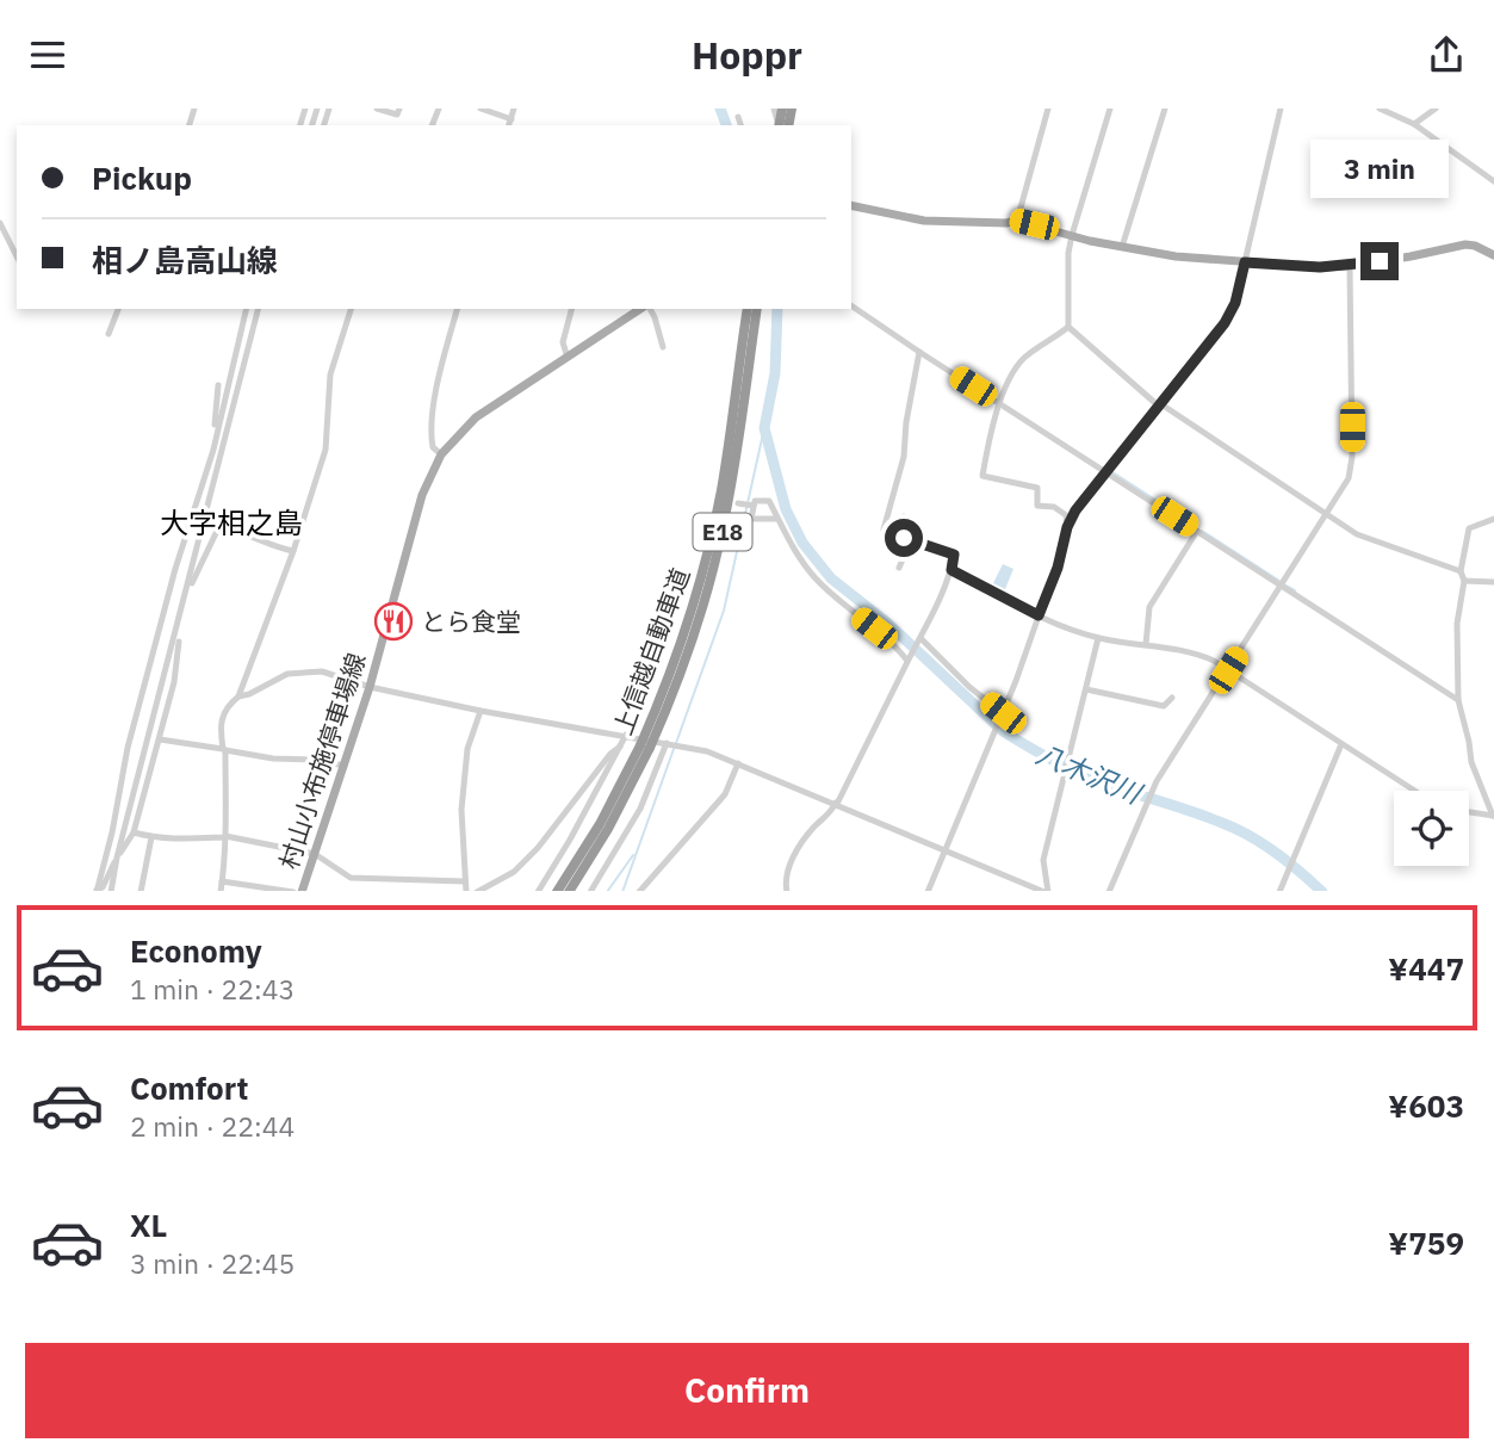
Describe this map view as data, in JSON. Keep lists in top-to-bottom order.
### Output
{
  "streets": {
    "highway": ["E18", "上信越自動車道"],
    "main road": ["村山小布施停車場線"]
  },
  "districts": ["大字相之島"],
  "water": ["八木沢川"],
  "places": {
    "restaurant": ["とら食堂"]
  },
  "page": {
    "header": "Hoppr",
    "banner": ["Pickup", "相ノ島高山線"],
    "bubble": "3 min",
    "list": [
      {
        "name": "Economy",
        "note": "1 min · 22:43",
        "value": "¥447"
      },
      {
        "name": "Comfort",
        "note": "2 min · 22:44",
        "value": "¥603"
      },
      {
        "name": "XL",
        "note": "3 min · 22:45",
        "value": "¥759"
      }
    ],
    "buttons": "Confirm"
  }
}
